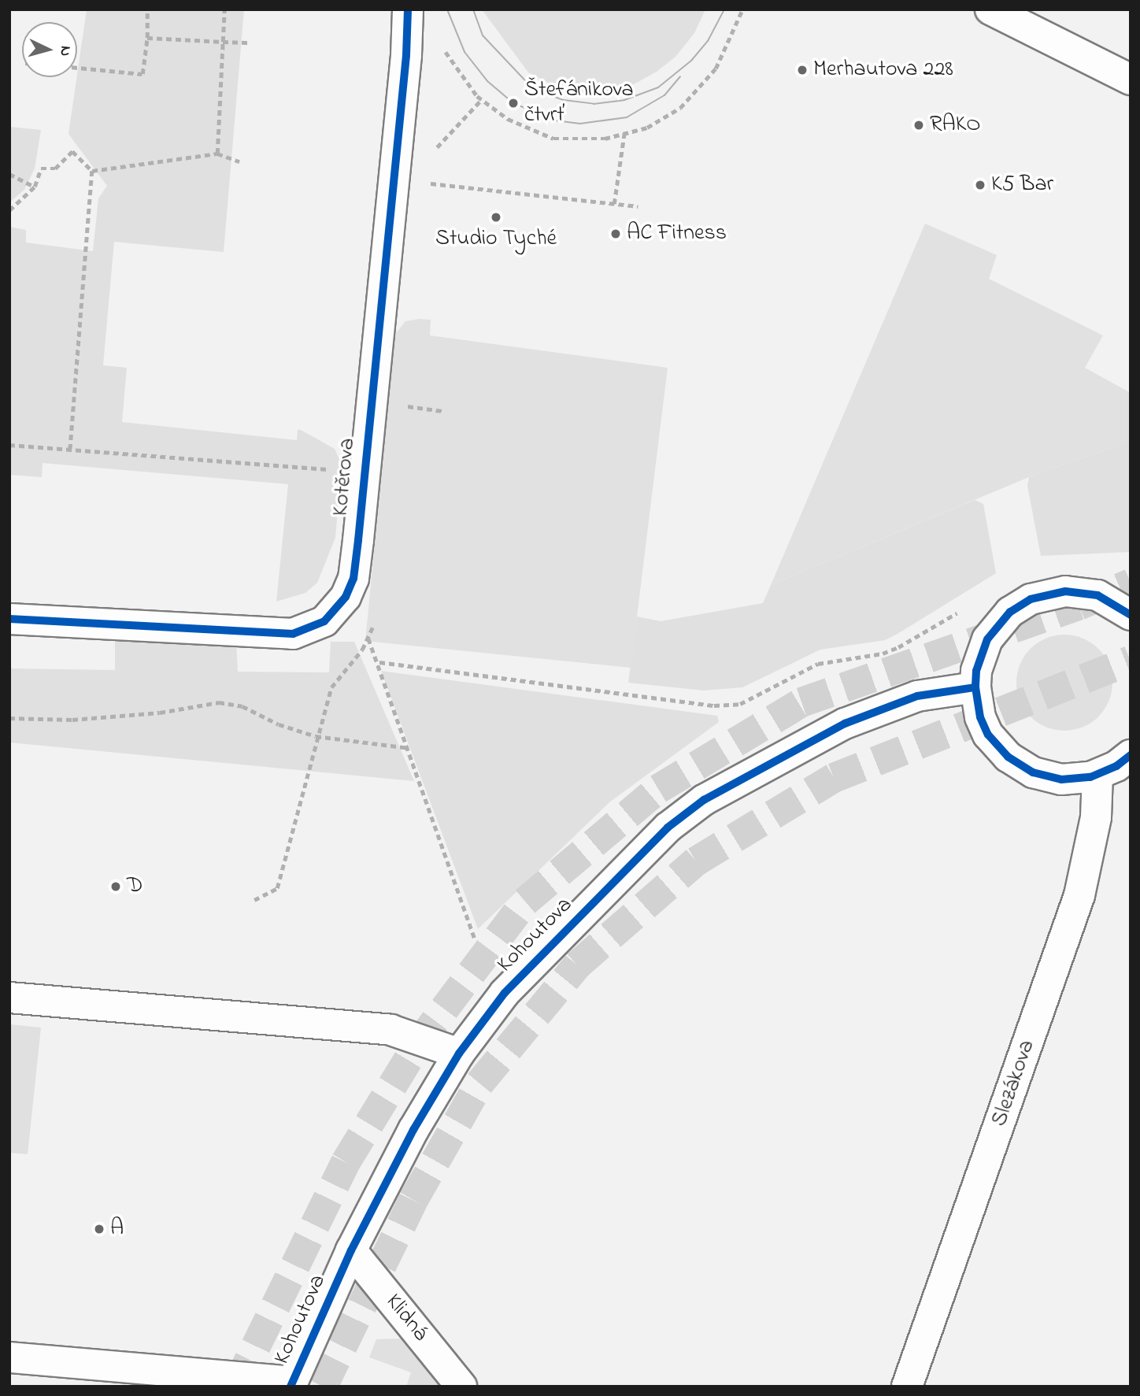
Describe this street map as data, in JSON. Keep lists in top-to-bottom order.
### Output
{
  "streets": {
    "street": [
      "Kotěrova",
      "Kohoutova",
      "Slezákova",
      "Klidná"
    ]
  },
  "crossings": [
    ["Kohoutova", "Klidná"]
  ],
  "places": [
    "Merhautova 228",
    "Štefánikova čtvrť",
    "RAKO",
    "K5 Bar",
    "Studio Tyché",
    "AC Fitness",
    "D",
    "A"
  ],
  "north": "right"
}
